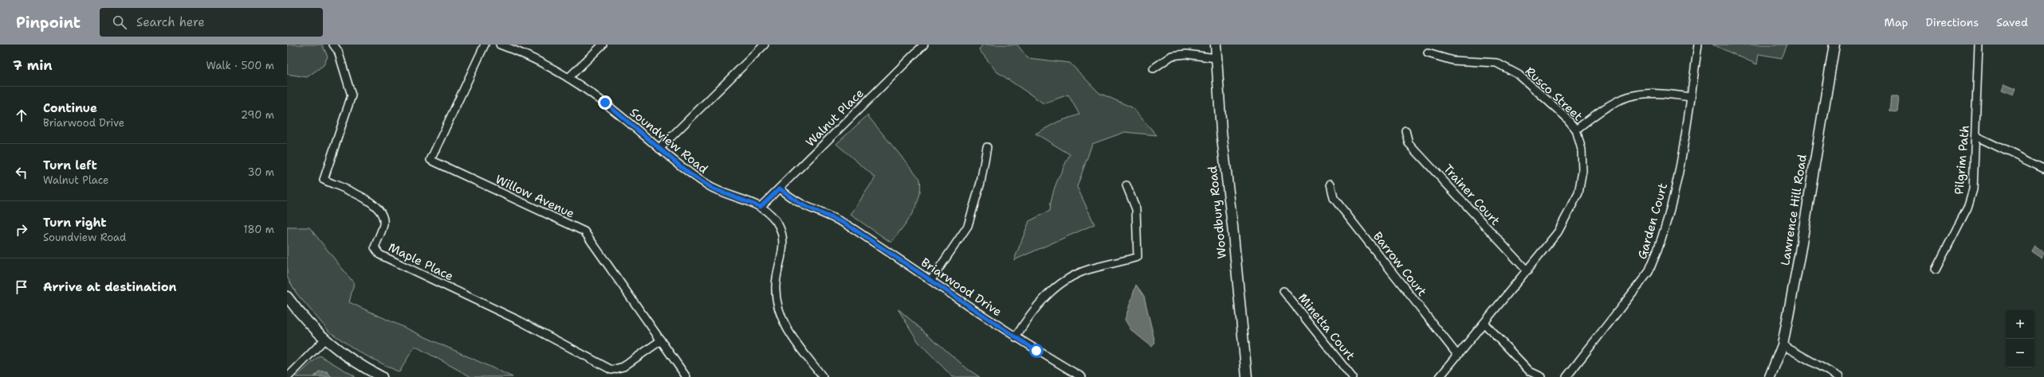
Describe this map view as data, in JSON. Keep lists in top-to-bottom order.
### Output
{
  "streets": {
    "main road": ["Lawrence Hill Road", "Woodbury Road"],
    "street": [
      "Rusco Street",
      "Walnut Place",
      "Soundview Road",
      "Pilgrim Path",
      "Trainer Court",
      "Willow Avenue",
      "Garden Court",
      "Maple Place",
      "Barrow Court",
      "Briarwood Drive",
      "Minetta Court"
    ]
  },
  "crossings": [
    ["Rusco Street", "Trainer Court"],
    ["Rusco Street", "Barrow Court"],
    ["Walnut Place", "Soundview Road"],
    ["Walnut Place", "Briarwood Drive"],
    ["Willow Avenue", "Maple Place"]
  ],
  "page": {
    "header": "Pinpoint",
    "search": "Search here",
    "nav": ["Map", "Directions", "Saved"],
    "heading": ["7 min", "Walk · 500 m"],
    "list": [
      ["Continue", "Briarwood Drive", "290 m"],
      ["Turn left", "Walnut Place", "30 m"],
      ["Turn right", "Soundview Road", "180 m"],
      "Arrive at destination"
    ],
    "map_buttons": ["+", "−"]
  }
}
